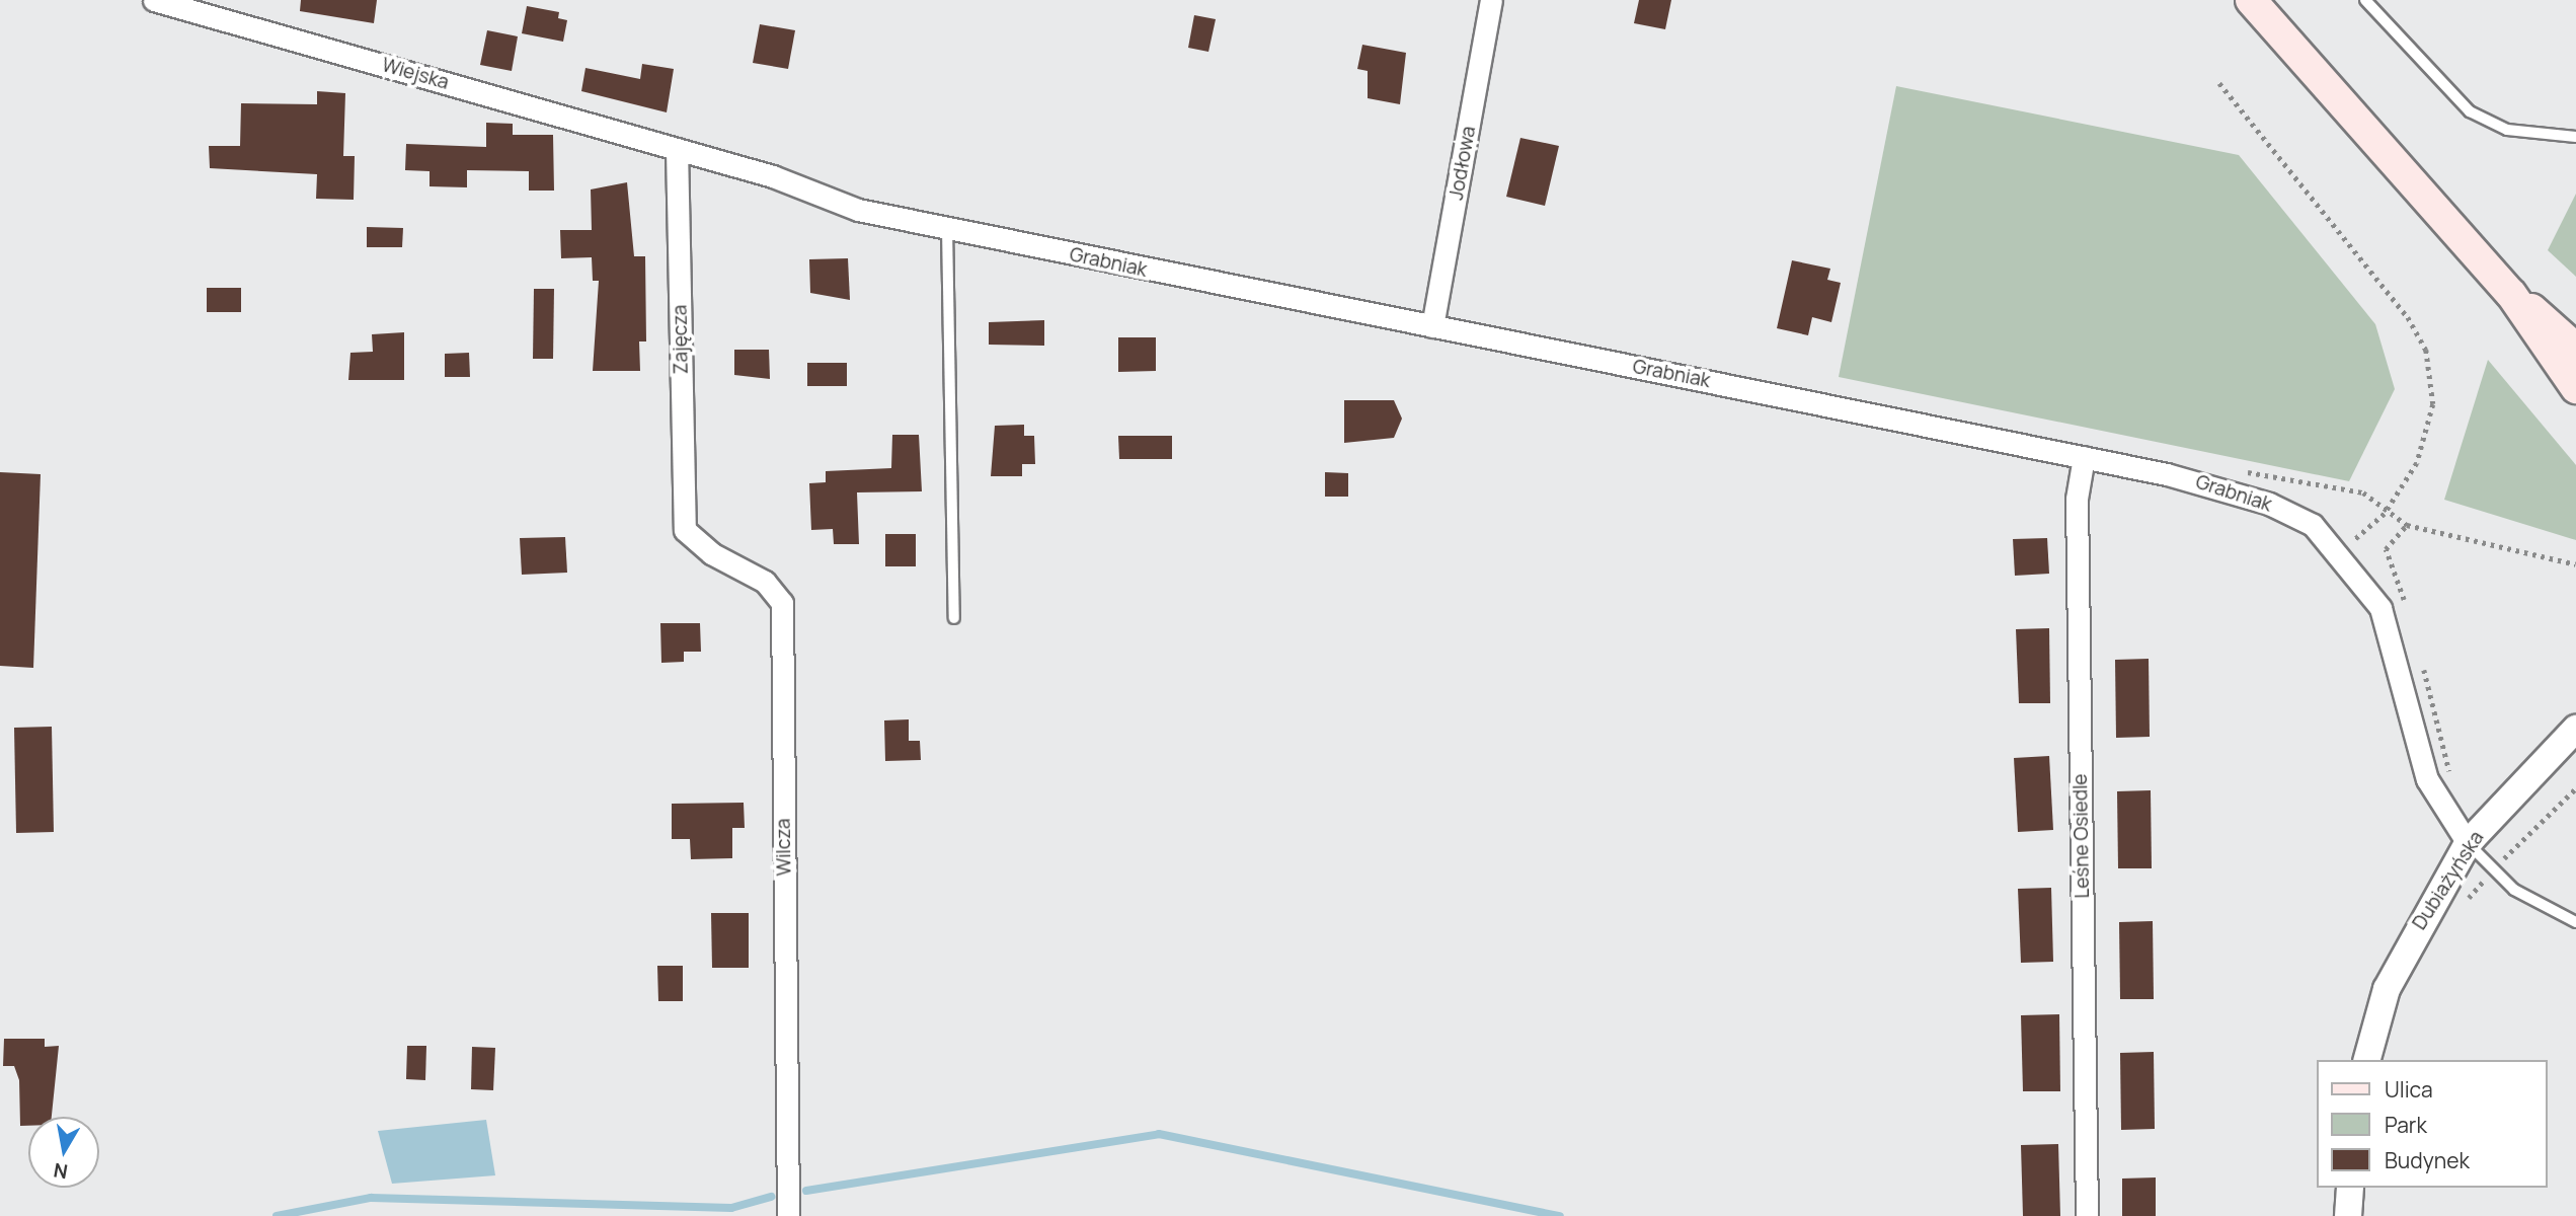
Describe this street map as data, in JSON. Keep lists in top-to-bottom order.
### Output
{
  "streets": {
    "street": [
      "Wiejska",
      "Jodłowa",
      "Grabniak",
      "Zajęcza",
      "Leśne Osiedle",
      "Wilcza",
      "Dubiażyńska"
    ]
  },
  "crossings": [
    ["Wiejska", "Grabniak"],
    ["Wiejska", "Zajęcza"],
    ["Jodłowa", "Grabniak"],
    ["Grabniak", "Zajęcza"],
    ["Grabniak", "Leśne Osiedle"],
    ["Grabniak", "Dubiażyńska"],
    ["Zajęcza", "Wilcza"]
  ],
  "legend": ["Ulica", "Park", "Budynek"],
  "north": "bottom"
}
